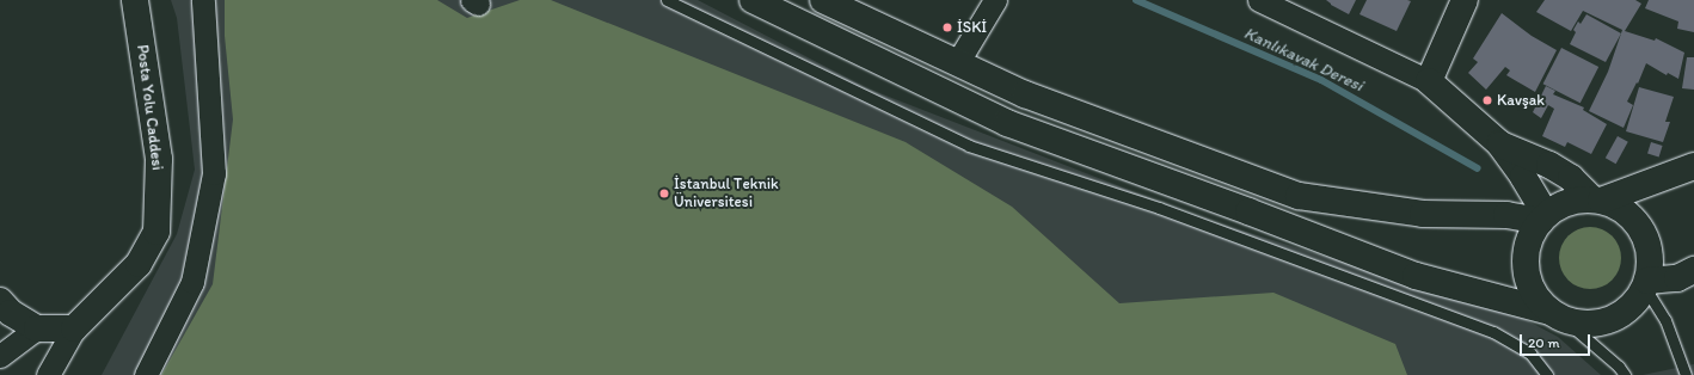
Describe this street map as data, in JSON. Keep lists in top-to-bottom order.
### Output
{
  "streets": {
    "main road": ["Posta Yolu Caddesi"]
  },
  "water": ["Kanlıkavak Deresi"],
  "places": ["İSKİ", "Kavşak", "İstanbul Teknik Üniversitesi"],
  "scale_bar": "20 m"
}
